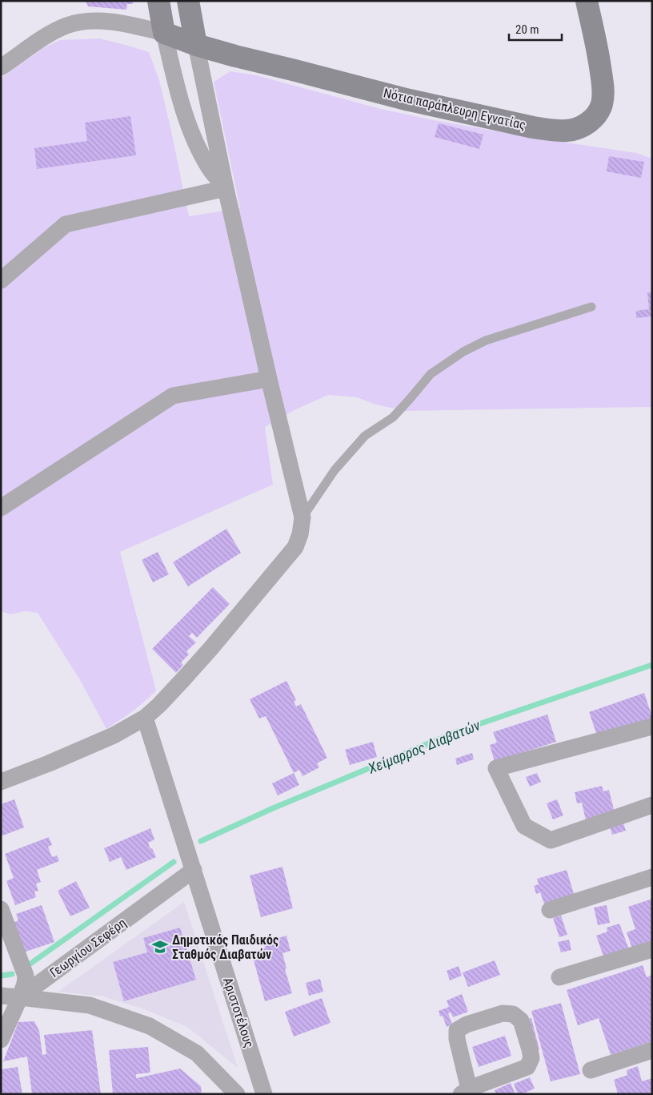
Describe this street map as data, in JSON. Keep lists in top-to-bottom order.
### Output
{
  "streets": {
    "street": ["Νότια παράπλευρη Εγνατίας", "Γεωργίου Σεφέρη", "Αριστοτέλους"]
  },
  "crossings": [
    ["Γεωργίου Σεφέρη", "Αριστοτέλους"]
  ],
  "water": ["Χείμαρρος Διαβατών"],
  "places": {
    "school or university": ["Δημοτικός Παιδικός Σταθμός Διαβατών"]
  },
  "scale_bar": "20 m"
}
